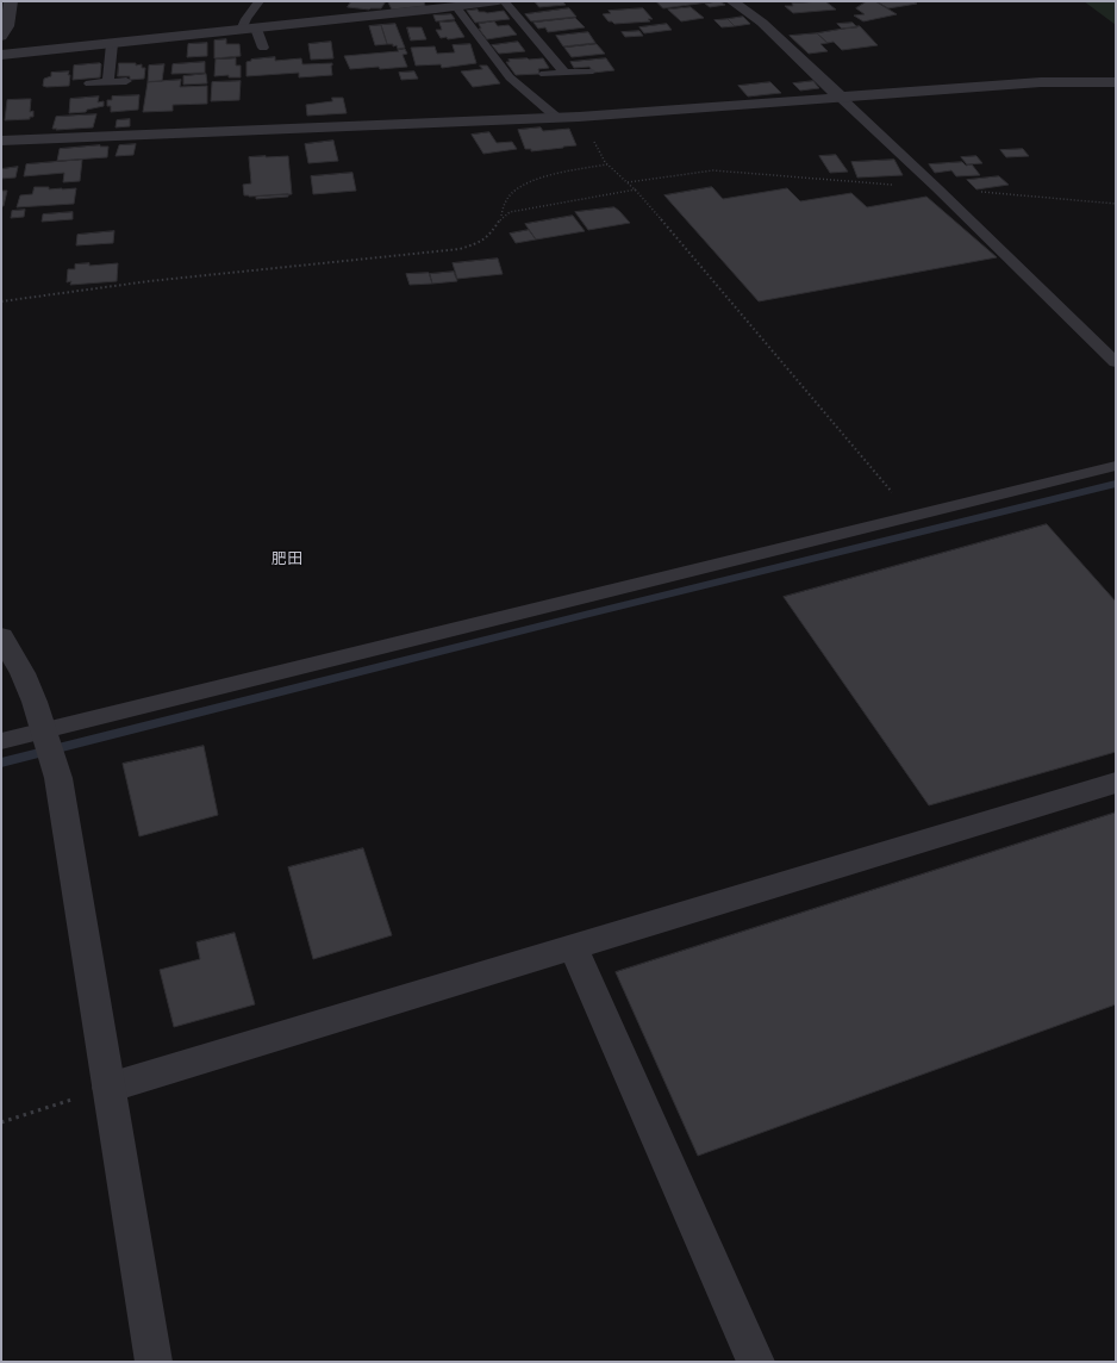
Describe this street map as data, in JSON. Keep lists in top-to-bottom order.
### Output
{
  "districts": ["肥田"]
}
